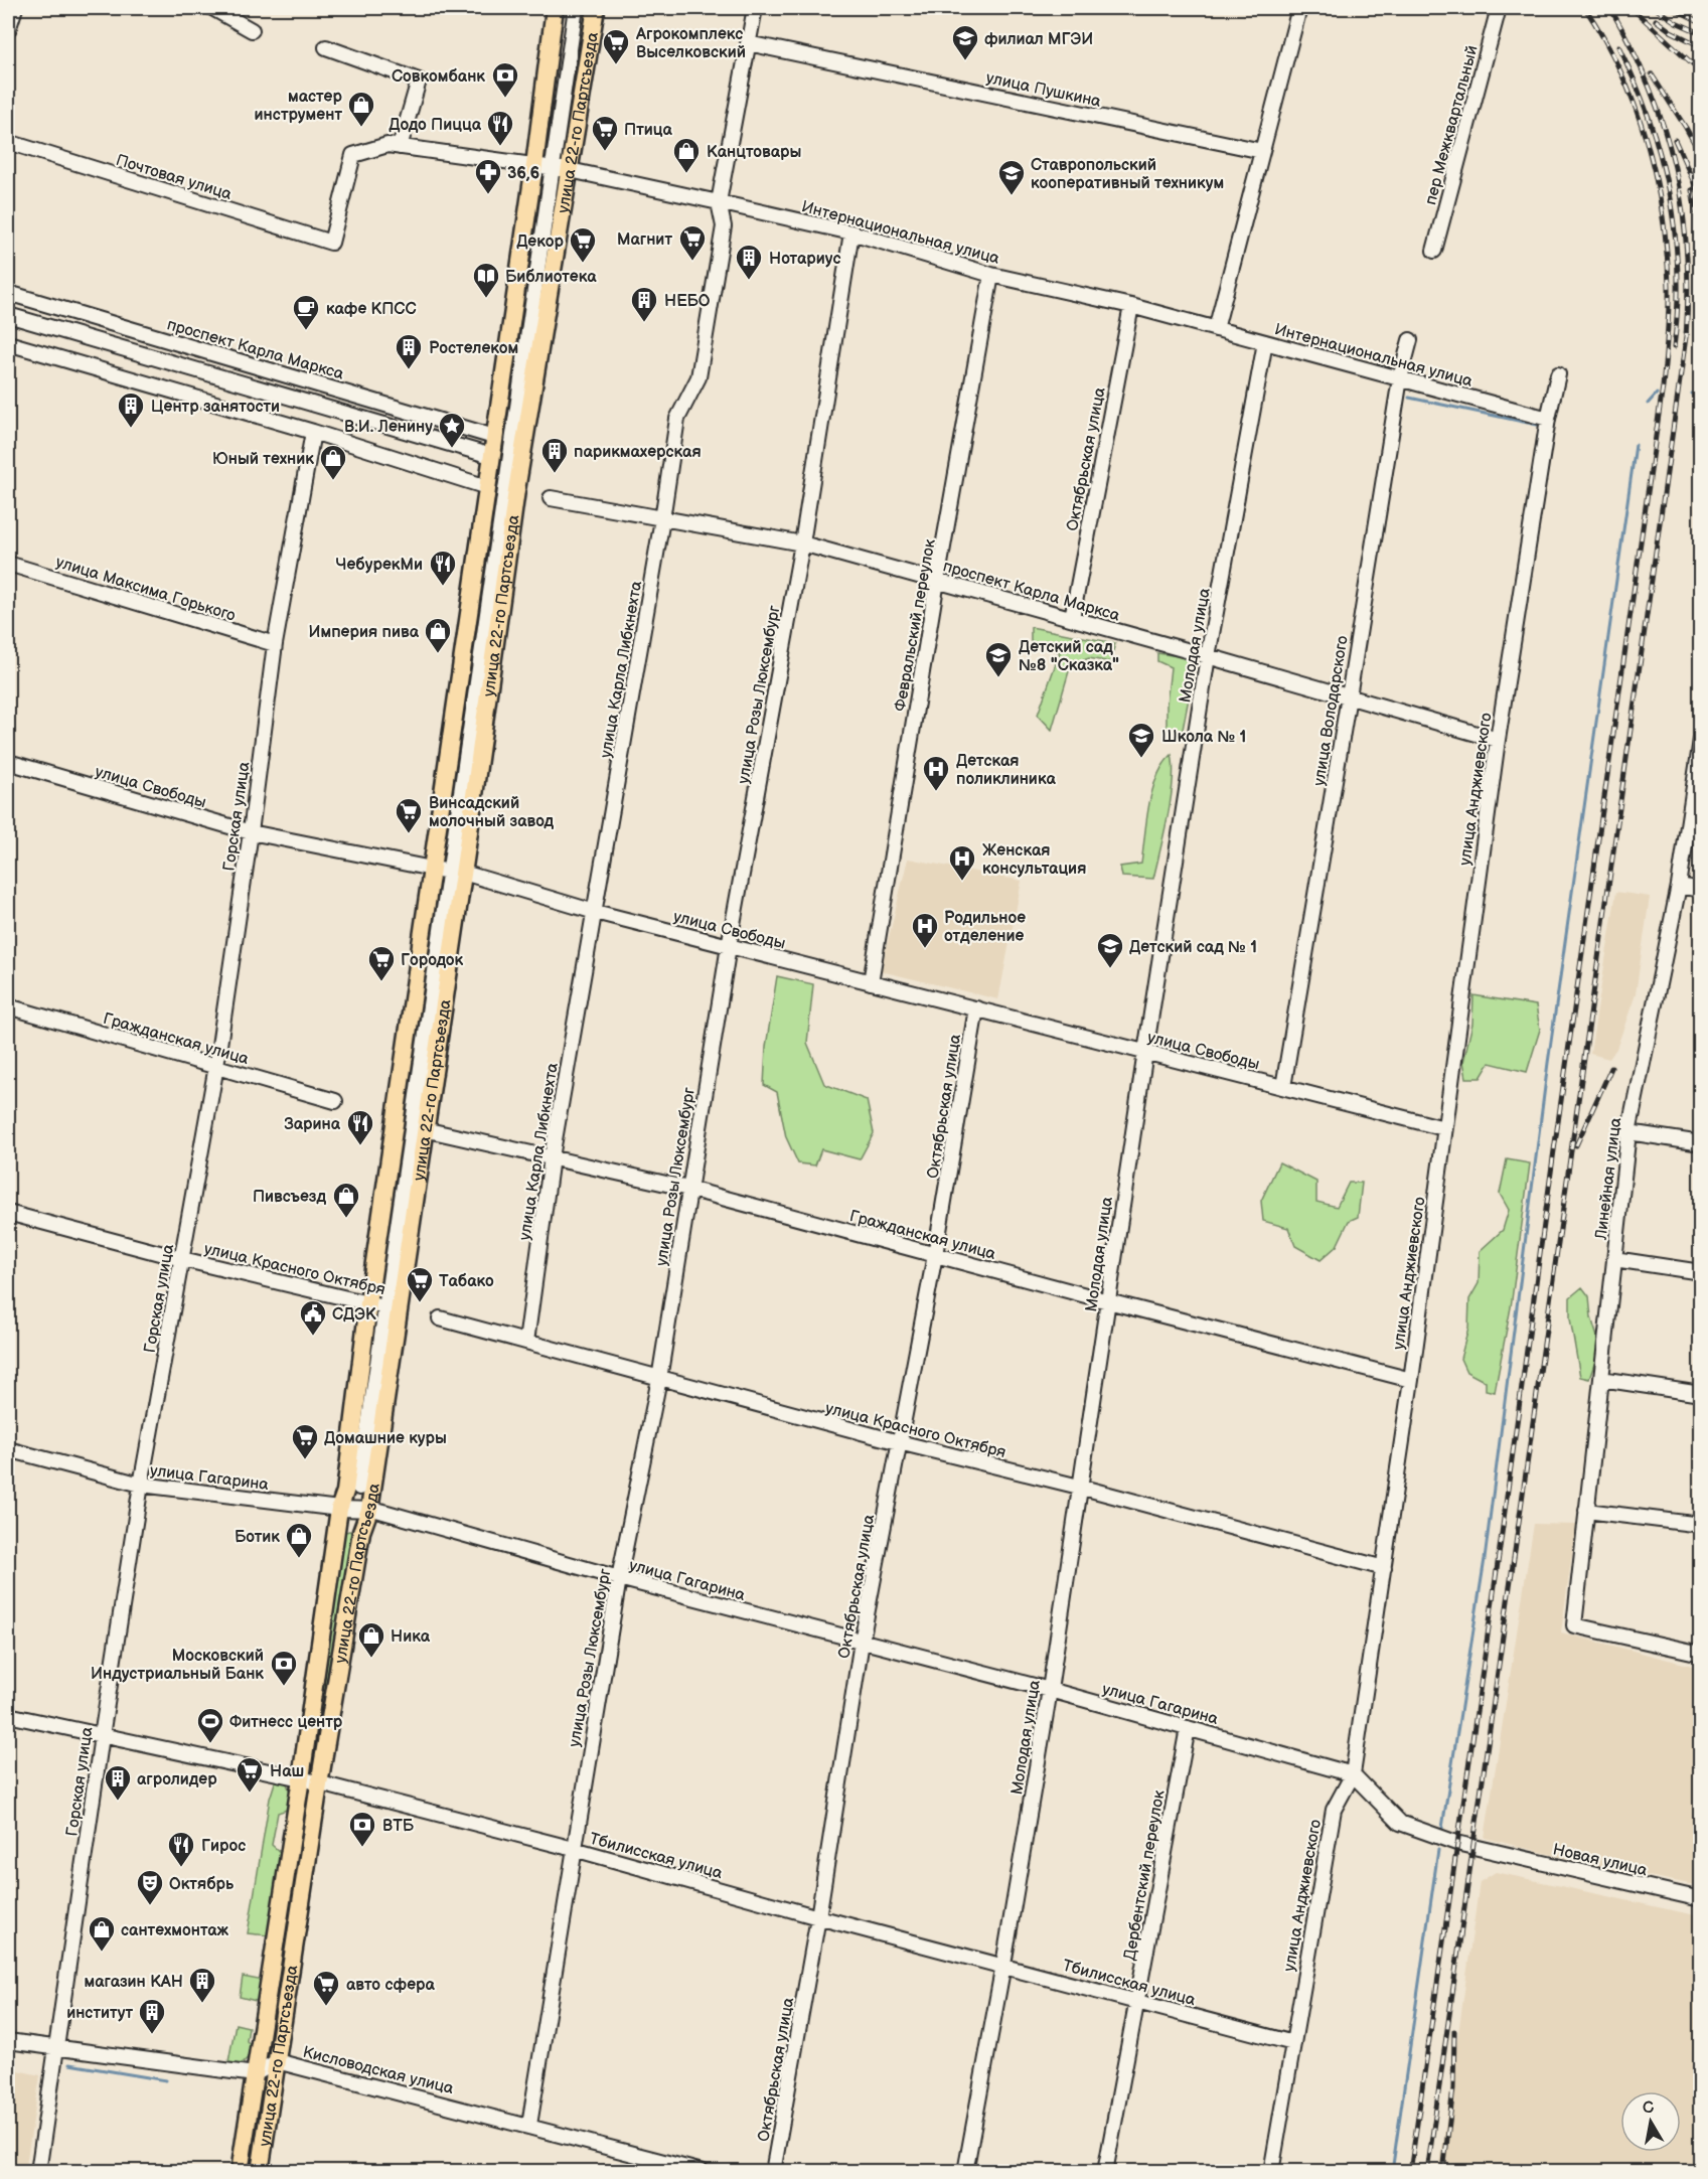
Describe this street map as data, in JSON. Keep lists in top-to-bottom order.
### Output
{
  "streets": {
    "main road": ["улица 22-го Партсъезда"],
    "street": [
      "улица Пушкина",
      "пер Межквартальный",
      "Почтовая улица",
      "Интернациональная улица",
      "проспект Карла Маркса",
      "Октябрьская улица",
      "улица Максима Горького",
      "Февральский переулок",
      "Молодая улица",
      "улица Карла Либкнехта",
      "улица Розы Люксембург",
      "улица Володарского",
      "улица Свободы",
      "улица Анджиевского",
      "Горская улица",
      "Гражданская улица",
      "Линейная улица",
      "улица Красного Октября",
      "улица Гагарина",
      "Тбилисская улица",
      "Новая улица",
      "Дербентский переулок",
      "Кисловодская улица"
    ]
  },
  "crossings": [
    ["улица Пушкина", "улица Карла Либкнехта"],
    ["улица 22-го Партсъезда", "Интернациональная улица"],
    ["улица 22-го Партсъезда", "проспект Карла Маркса"],
    ["улица 22-го Партсъезда", "улица Свободы"],
    ["улица 22-го Партсъезда", "Гражданская улица"],
    ["улица 22-го Партсъезда", "улица Красного Октября"],
    ["улица 22-го Партсъезда", "улица Гагарина"],
    ["улица 22-го Партсъезда", "Тбилисская улица"],
    ["улица 22-го Партсъезда", "Кисловодская улица"],
    ["Почтовая улица", "Интернациональная улица"],
    ["Интернациональная улица", "Октябрьская улица"],
    ["Интернациональная улица", "Февральский переулок"],
    ["Интернациональная улица", "Молодая улица"],
    ["Интернациональная улица", "улица Карла Либкнехта"],
    ["Интернациональная улица", "улица Розы Люксембург"],
    ["Интернациональная улица", "улица Володарского"],
    ["Интернациональная улица", "улица Анджиевского"],
    ["проспект Карла Маркса", "Октябрьская улица"],
    ["проспект Карла Маркса", "Февральский переулок"],
    ["проспект Карла Маркса", "Молодая улица"],
    ["проспект Карла Маркса", "улица Карла Либкнехта"],
    ["проспект Карла Маркса", "улица Розы Люксембург"],
    ["проспект Карла Маркса", "улица Володарского"],
    ["проспект Карла Маркса", "улица Анджиевского"],
    ["Октябрьская улица", "улица Свободы"],
    ["Октябрьская улица", "Гражданская улица"],
    ["Октябрьская улица", "улица Красного Октября"],
    ["Октябрьская улица", "улица Гагарина"],
    ["Октябрьская улица", "Тбилисская улица"],
    ["улица Максима Горького", "Горская улица"],
    ["Февральский переулок", "улица Свободы"],
    ["Молодая улица", "улица Свободы"],
    ["Молодая улица", "Гражданская улица"],
    ["Молодая улица", "улица Красного Октября"],
    ["Молодая улица", "улица Гагарина"],
    ["Молодая улица", "Тбилисская улица"],
    ["улица Карла Либкнехта", "улица Свободы"],
    ["улица Карла Либкнехта", "Гражданская улица"],
    ["улица Карла Либкнехта", "улица Красного Октября"],
    ["улица Розы Люксембург", "улица Свободы"],
    ["улица Розы Люксембург", "Гражданская улица"],
    ["улица Розы Люксембург", "улица Красного Октября"],
    ["улица Розы Люксембург", "улица Гагарина"],
    ["улица Розы Люксембург", "Тбилисская улица"],
    ["улица Розы Люксембург", "Кисловодская улица"],
    ["улица Володарского", "улица Свободы"],
    ["улица Свободы", "улица Анджиевского"],
    ["улица Свободы", "Горская улица"],
    ["улица Анджиевского", "Гражданская улица"],
    ["улица Анджиевского", "улица Красного Октября"],
    ["улица Анджиевского", "улица Гагарина"],
    ["улица Анджиевского", "Тбилисская улица"],
    ["улица Анджиевского", "Новая улица"],
    ["Горская улица", "Гражданская улица"],
    ["Горская улица", "улица Красного Октября"],
    ["Горская улица", "улица Гагарина"],
    ["Горская улица", "Тбилисская улица"],
    ["улица Гагарина", "Новая улица"],
    ["улица Гагарина", "Дербентский переулок"],
    ["Тбилисская улица", "Дербентский переулок"]
  ],
  "places": {
    "school or university": [
      "филиал МГЭИ",
      "Ставропольский кооперативный техникум",
      "Детский сад №8 \"Сказка\"",
      "Школа № 1",
      "Детский сад № 1"
    ],
    "supermarket": [
      "Агрокомплекс Выселковский",
      "Птица",
      "Магнит",
      "Декор",
      "Винсадский молочный завод",
      "Городок",
      "Табако",
      "Домашние куры",
      "Наш",
      "авто сфера"
    ],
    "bank": ["Совкомбанк", "Московский Индустриальный Банк", "ВТБ"],
    "shop": [
      "мастер инструмент",
      "Канцтовары",
      "Юный техник",
      "Империя пива",
      "Пивсъезд",
      "Ботик",
      "Ника",
      "сантехмонтаж"
    ],
    "restaurant": [
      "Додо Пицца",
      "ЧебурекМи",
      "Зарина",
      "Гирос"
    ],
    "pharmacy": ["36,6"],
    "building": [
      "Нотариус",
      "НЕБО",
      "Ростелеком",
      "Центр занятости",
      "парикмахерская",
      "агролидер",
      "магазин КАН",
      "институт"
    ],
    "library": ["Библиотека"],
    "cafe": ["кафе КПСС"],
    "place": ["В.И. Ленину"],
    "hospital": ["Детская поликлиника", "Женская консультация", "Родильное отделение"],
    "public building": ["СДЭК"],
    "sports": ["Фитнесс центр"],
    "theatre": ["Октябрь"]
  },
  "north": "top"
}
